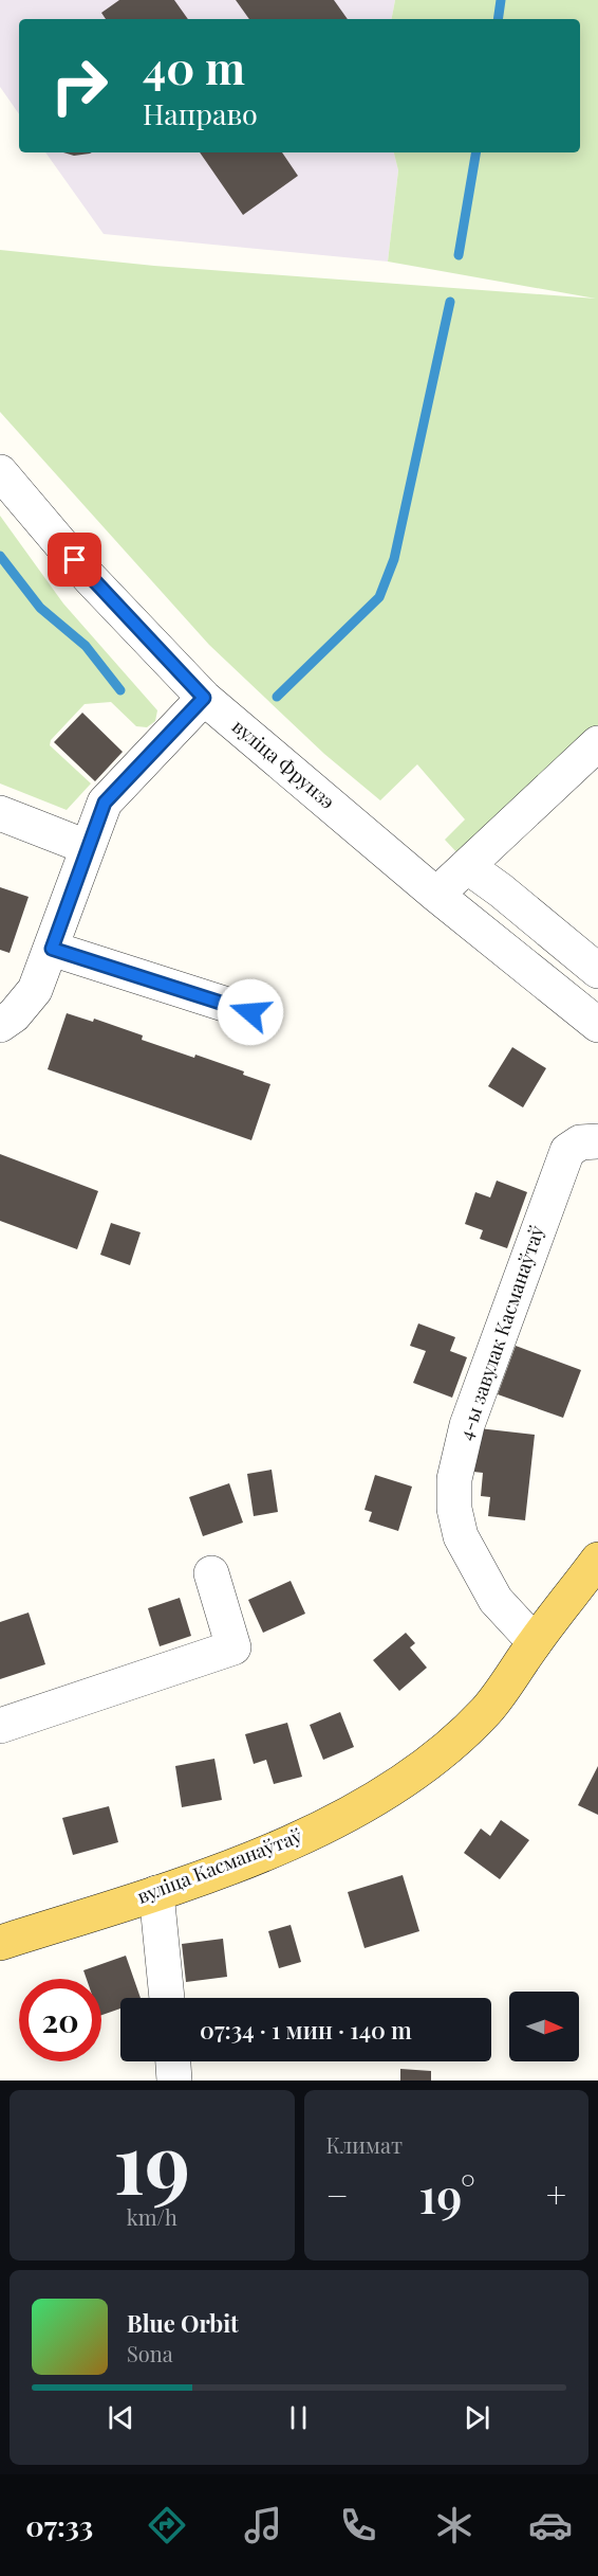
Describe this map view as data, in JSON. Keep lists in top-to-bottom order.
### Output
{
  "streets": {
    "main road": ["вуліца Касманаўтаў"],
    "street": ["вуліца Фрунзэ", "4-ы завулак Касманаўтаў"]
  },
  "crossings": [
    ["4-ы завулак Касманаўтаў", "вуліца Касманаўтаў"]
  ],
  "north": "right",
  "page": {
    "turn": ["40 m", "Направо"],
    "limit": "20",
    "trip": "07:34 · 1 мин · 140 m",
    "tile": [
      ["19", "km/h"],
      "Климат"
    ],
    "heat": ["−", "19°", "+"],
    "song": ["Blue Orbit", "Sona"],
    "tabs": "07:33"
  }
}
